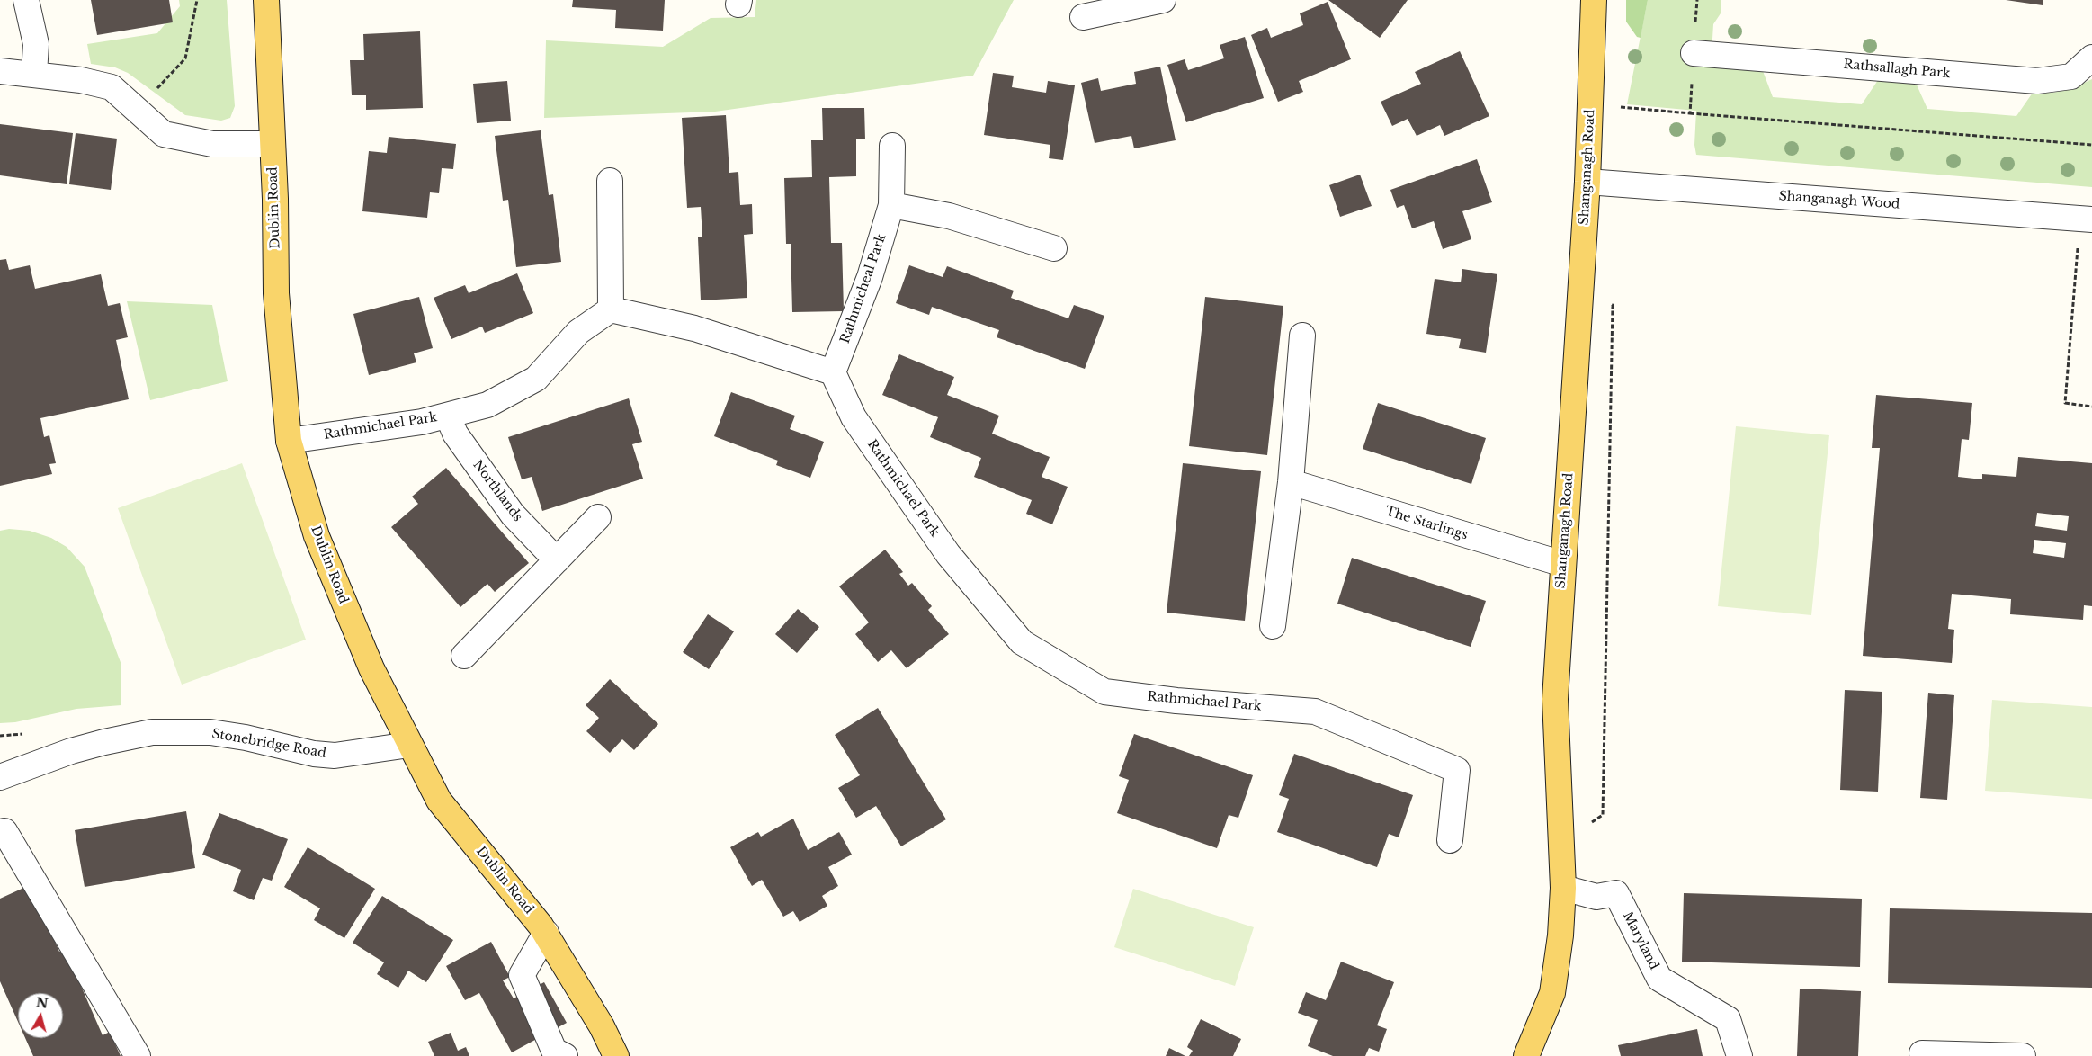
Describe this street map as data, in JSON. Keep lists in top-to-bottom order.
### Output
{
  "streets": {
    "main road": ["Shanganagh Road", "Dublin Road"],
    "street": [
      "Rathsallagh Park",
      "Shanganagh Wood",
      "Rathmicheal Park",
      "Rathmichael Park",
      "Northlands",
      "The Starlings",
      "Stonebridge Road",
      "Maryland"
    ]
  },
  "crossings": [
    ["Shanganagh Road", "Shanganagh Wood"],
    ["Shanganagh Road", "The Starlings"],
    ["Shanganagh Road", "Maryland"],
    ["Dublin Road", "Rathmichael Park"],
    ["Dublin Road", "Stonebridge Road"],
    ["Rathmicheal Park", "Rathmichael Park"],
    ["Rathmichael Park", "Northlands"]
  ],
  "north": "top"
}
